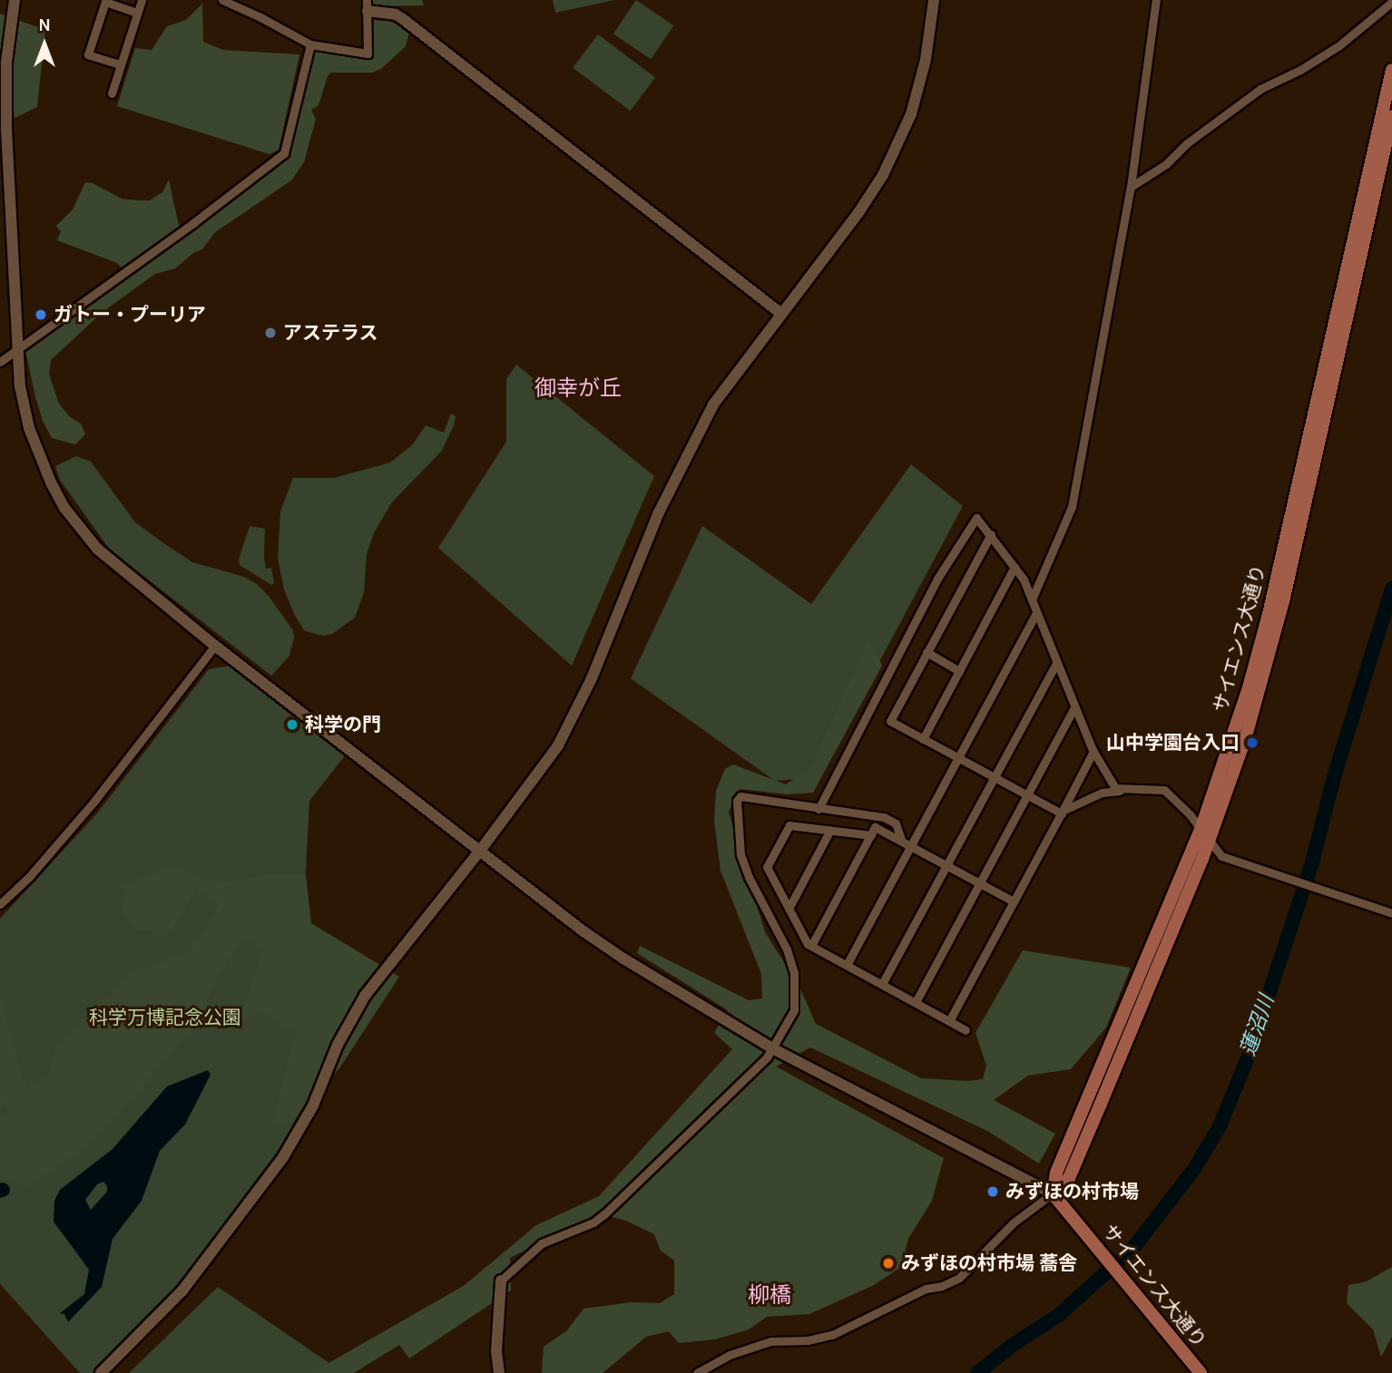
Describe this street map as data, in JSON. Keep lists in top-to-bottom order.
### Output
{
  "streets": {
    "main road": ["サイエンス大通り"]
  },
  "districts": ["御幸が丘", "柳橋"],
  "water": ["蓮沼川"],
  "parks": ["科学万博記念公園"],
  "places": [
    "ガトー・プーリア",
    "アステラス",
    "科学の門",
    "山中学園台入口",
    "みずほの村市場",
    "みずほの村市場 蕎舎"
  ],
  "north": "top"
}
